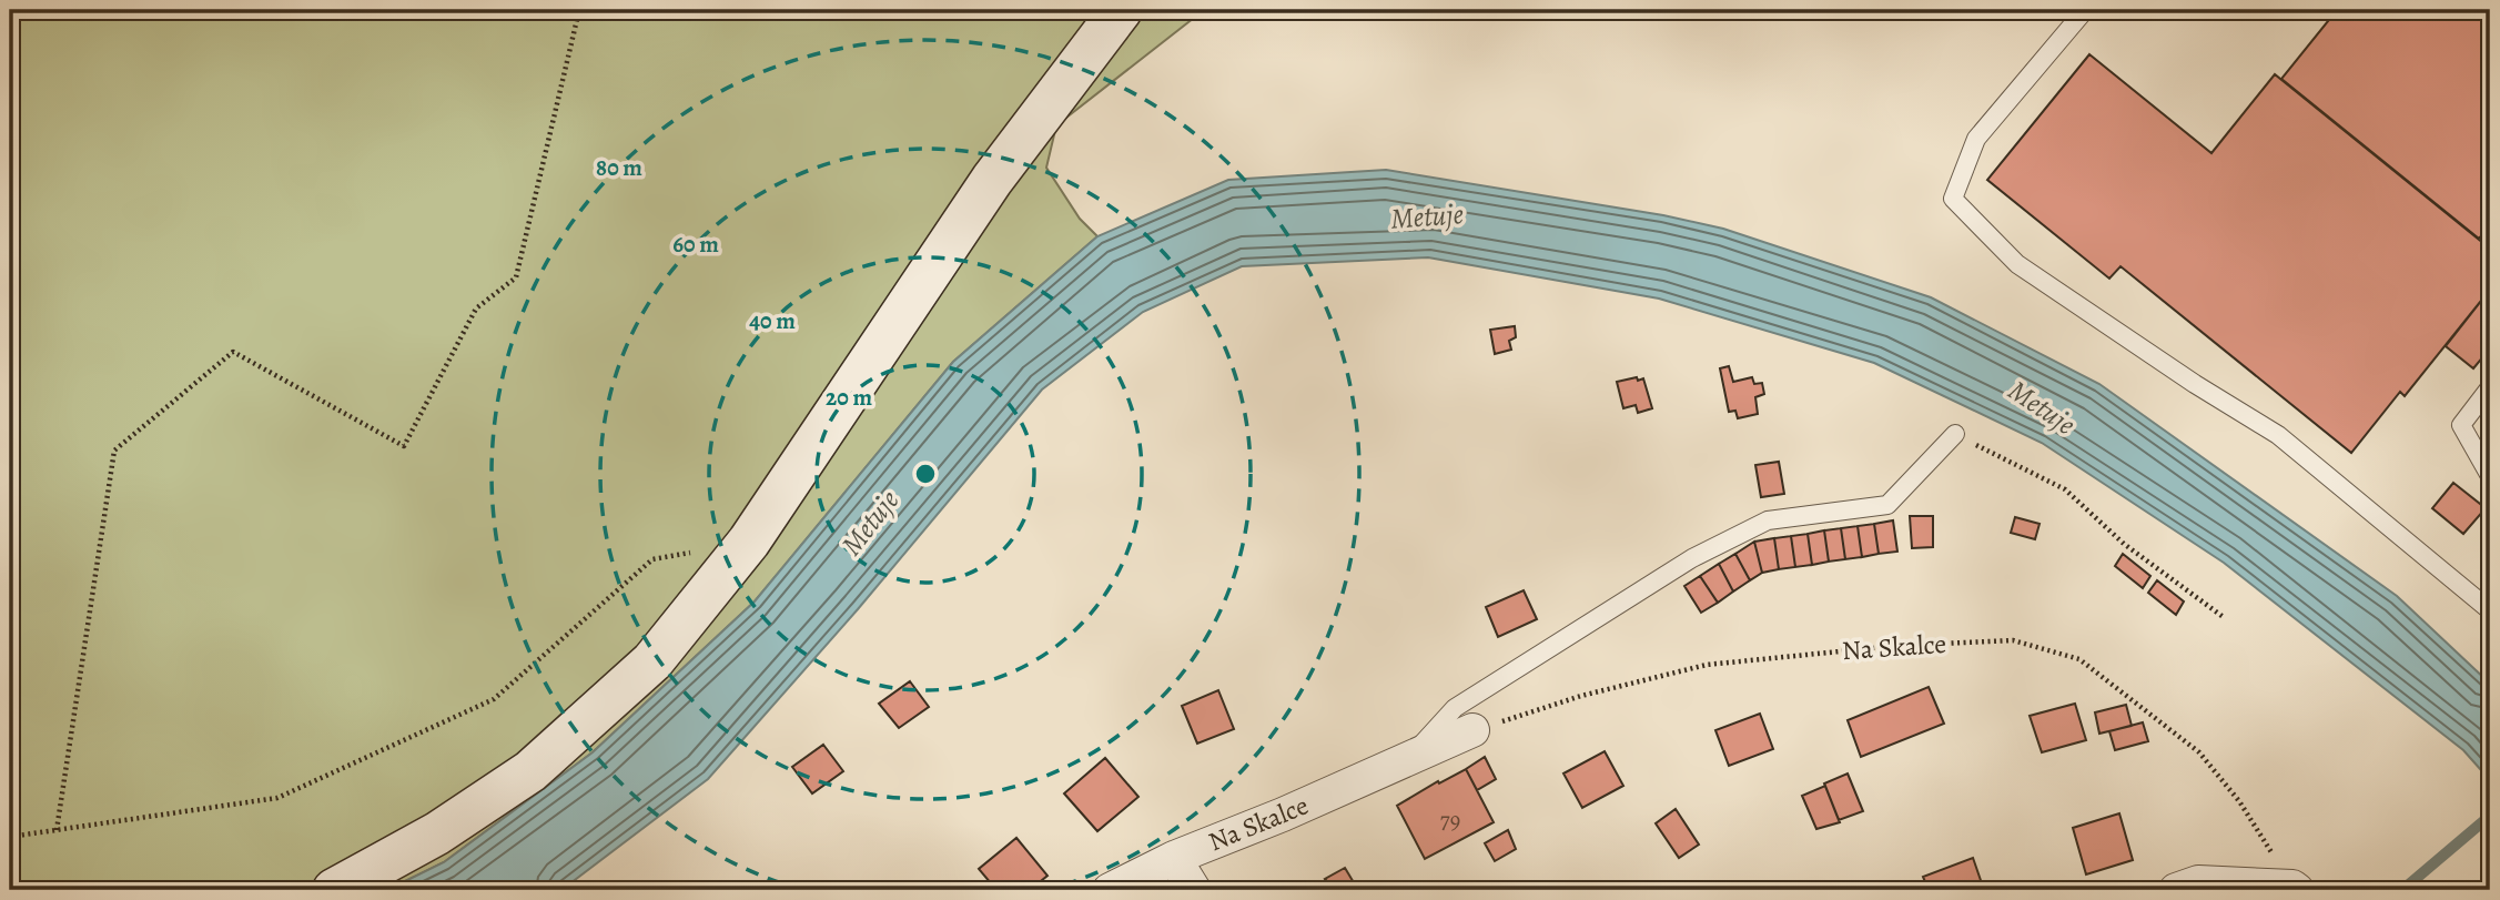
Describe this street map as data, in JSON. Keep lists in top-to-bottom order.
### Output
{
  "streets": {
    "street": ["Na Skalce"]
  },
  "water": ["Metuje"],
  "house_numbers": ["79"],
  "rings": [
    "80 m",
    "60 m",
    "40 m",
    "20 m"
  ]
}
